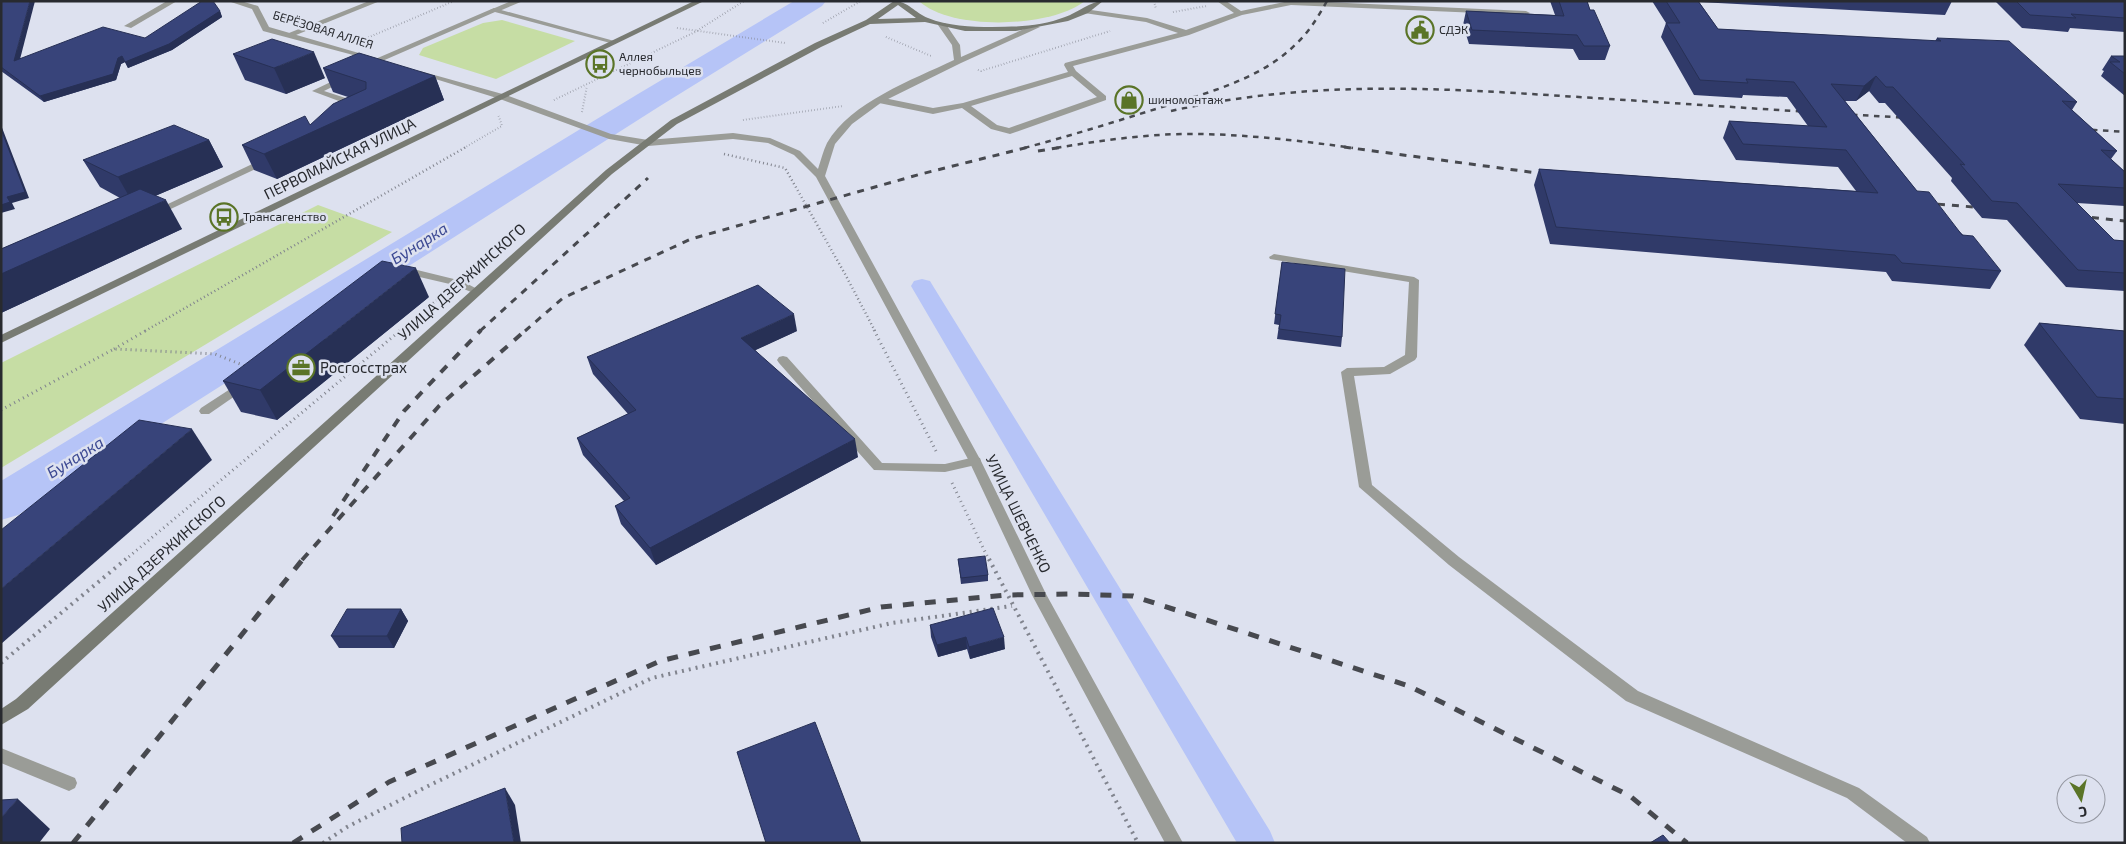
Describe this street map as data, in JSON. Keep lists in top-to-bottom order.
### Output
{
  "streets": {
    "main road": ["ПЕРВОМАЙСКАЯ УЛИЦА", "УЛИЦА ДЗЕРЖИНСКОГО"],
    "street": ["БЕРЁЗОВАЯ АЛЛЕЯ", "УЛИЦА ШЕВЧЕНКО"]
  },
  "crossings": [
    ["ПЕРВОМАЙСКАЯ УЛИЦА", "УЛИЦА ШЕВЧЕНКО"],
    ["УЛИЦА ДЗЕРЖИНСКОГО", "УЛИЦА ШЕВЧЕНКО"]
  ],
  "water": ["Бунарка"],
  "places": {
    "public building": ["СДЭК"],
    "bus stop": ["Аллея чернобыльцев", "Трансагенство"],
    "shop": ["шиномонтаж"],
    "office": ["Росгосстрах"]
  },
  "north": "bottom"
}
